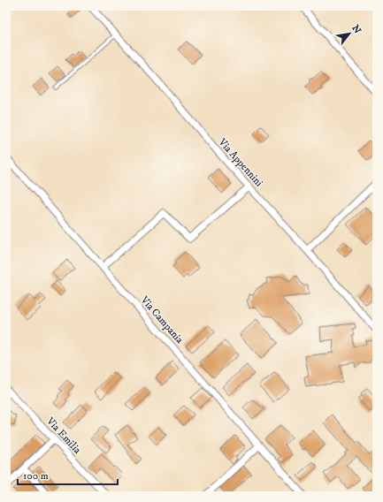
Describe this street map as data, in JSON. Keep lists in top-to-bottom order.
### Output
{
  "streets": {
    "street": ["Via Appennini", "Via Campania", "Via Emilia"]
  },
  "scale_bar": "100 m",
  "north": "top right"
}
